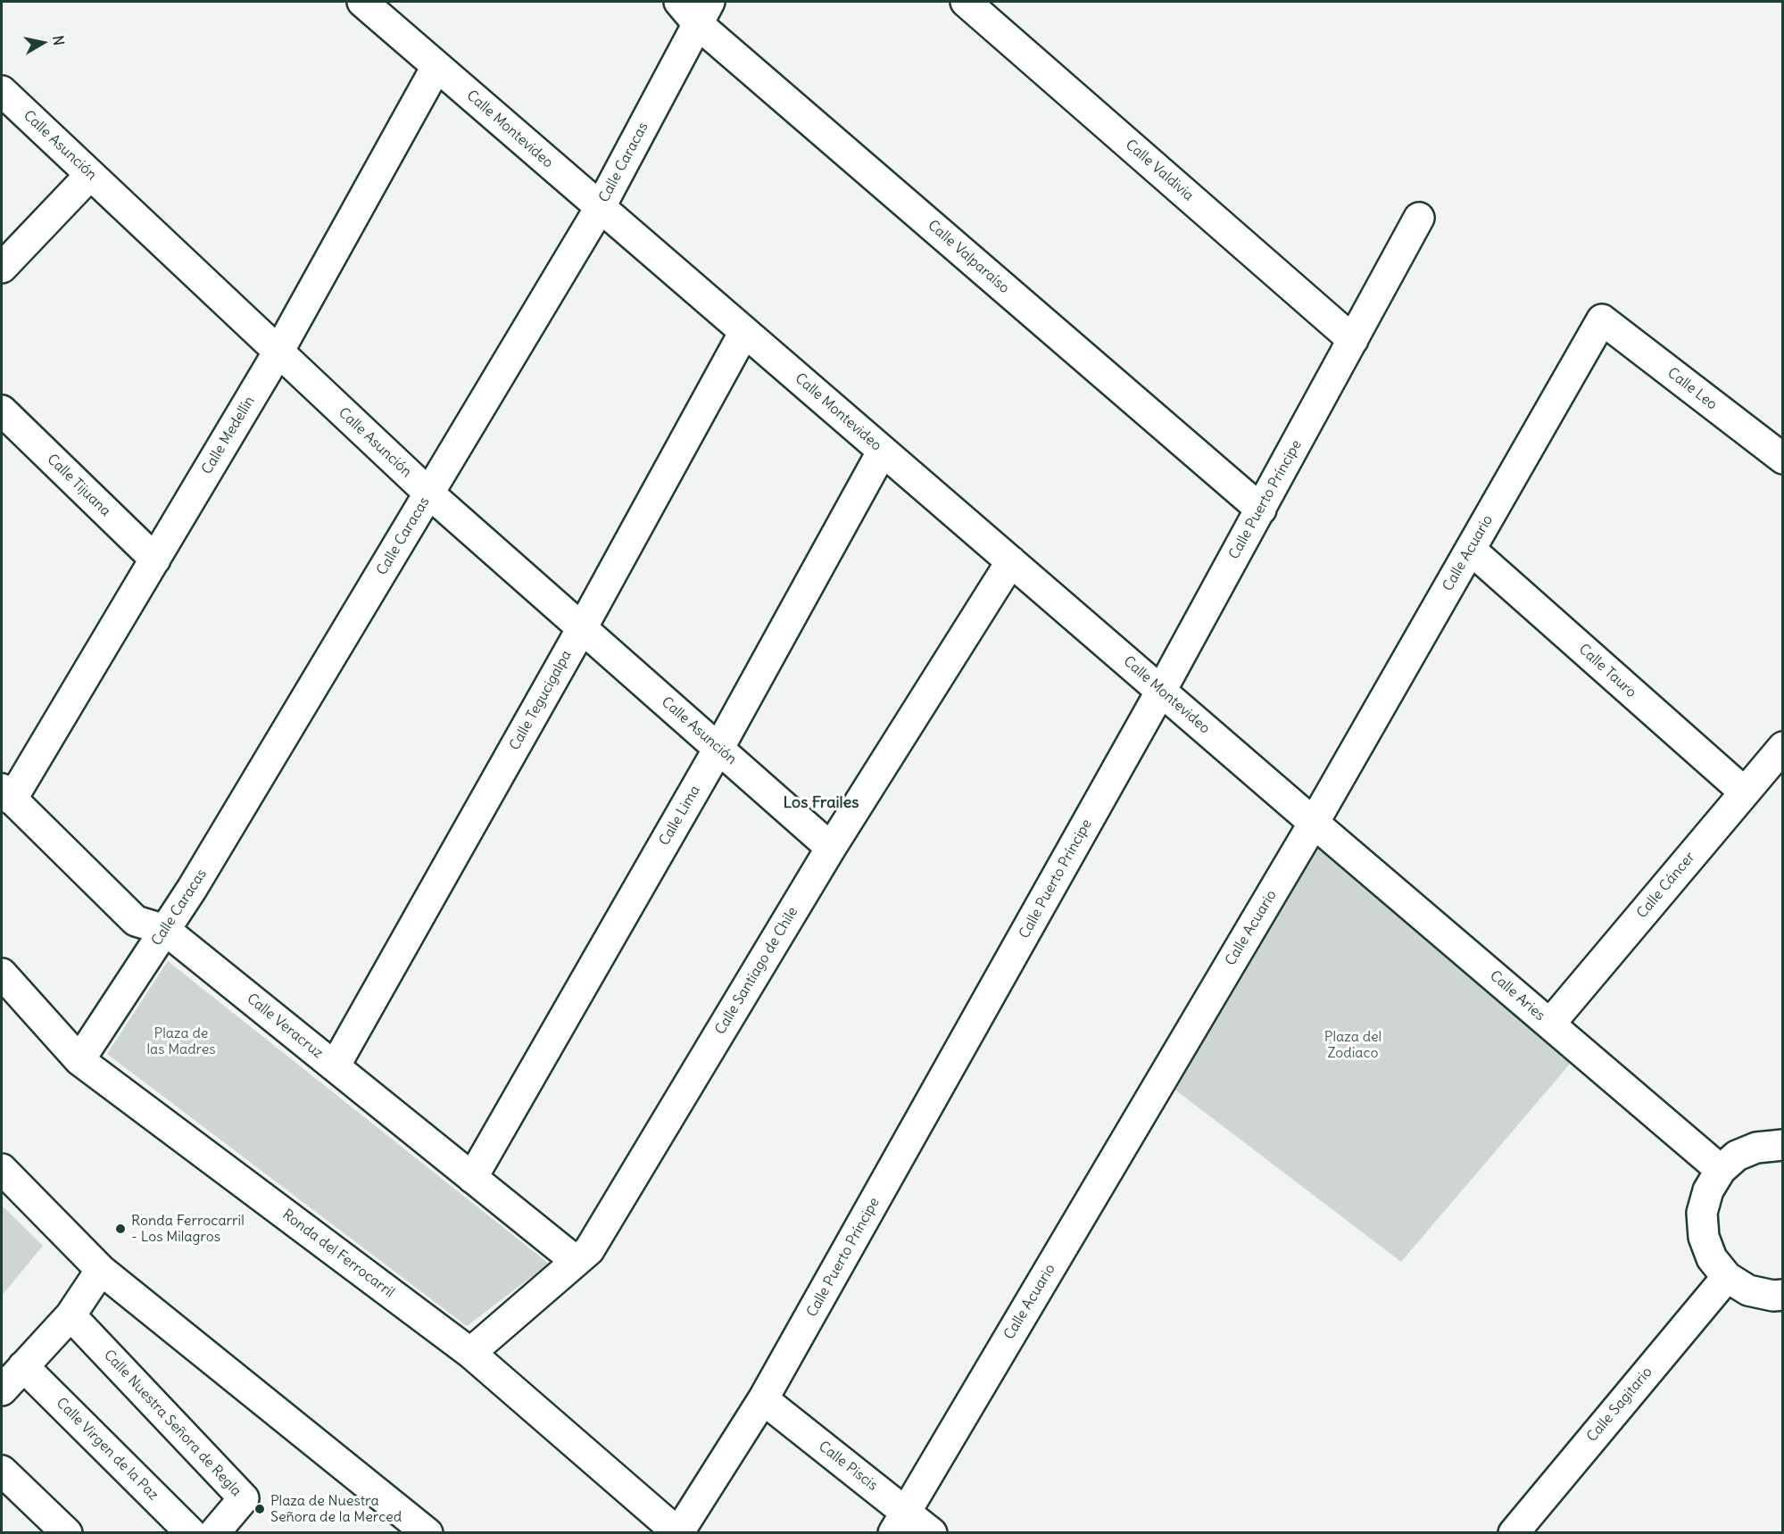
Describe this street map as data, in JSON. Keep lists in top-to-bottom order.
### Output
{
  "streets": {
    "street": [
      "Calle Montevideo",
      "Calle Asunción",
      "Calle Caracas",
      "Calle Valdivia",
      "Calle Valparaíso",
      "Calle Leo",
      "Calle Medellín",
      "Calle Tijuana",
      "Calle Puerto Príncipe",
      "Calle Acuario",
      "Calle Tauro",
      "Calle Tegucigalpa",
      "Calle Lima",
      "Calle Cáncer",
      "Calle Santiago de Chile",
      "Calle Aries",
      "Calle Veracruz",
      "Ronda del Ferrocarril",
      "Calle Sagitario",
      "Calle Nuestra Señora de Regla",
      "Calle Virgen de la Paz",
      "Calle Piscis"
    ]
  },
  "crossings": [
    ["Calle Montevideo", "Calle Caracas"],
    ["Calle Montevideo", "Calle Medellín"],
    ["Calle Montevideo", "Calle Puerto Príncipe"],
    ["Calle Montevideo", "Calle Acuario"],
    ["Calle Montevideo", "Calle Tegucigalpa"],
    ["Calle Montevideo", "Calle Lima"],
    ["Calle Montevideo", "Calle Santiago de Chile"],
    ["Calle Montevideo", "Calle Aries"],
    ["Calle Asunción", "Calle Caracas"],
    ["Calle Asunción", "Calle Medellín"],
    ["Calle Asunción", "Calle Tegucigalpa"],
    ["Calle Asunción", "Calle Lima"],
    ["Calle Asunción", "Calle Santiago de Chile"],
    ["Calle Caracas", "Calle Valparaíso"],
    ["Calle Caracas", "Calle Veracruz"],
    ["Calle Caracas", "Ronda del Ferrocarril"],
    ["Calle Valdivia", "Calle Puerto Príncipe"],
    ["Calle Valparaíso", "Calle Puerto Príncipe"],
    ["Calle Leo", "Calle Acuario"],
    ["Calle Medellín", "Calle Tijuana"],
    ["Calle Medellín", "Calle Veracruz"],
    ["Calle Puerto Príncipe", "Ronda del Ferrocarril"],
    ["Calle Puerto Príncipe", "Calle Piscis"],
    ["Calle Acuario", "Calle Tauro"],
    ["Calle Acuario", "Calle Aries"],
    ["Calle Acuario", "Calle Piscis"],
    ["Calle Tauro", "Calle Cáncer"],
    ["Calle Tegucigalpa", "Calle Veracruz"],
    ["Calle Lima", "Calle Veracruz"],
    ["Calle Cáncer", "Calle Aries"],
    ["Calle Santiago de Chile", "Calle Veracruz"],
    ["Calle Santiago de Chile", "Ronda del Ferrocarril"]
  ],
  "districts": ["Los Frailes"],
  "parks": ["Plaza de las Madres", "Plaza del Zodiaco"],
  "places": ["Ronda Ferrocarril - Los Milagros", "Plaza de Nuestra Señora de la Merced"],
  "north": "right"
}
